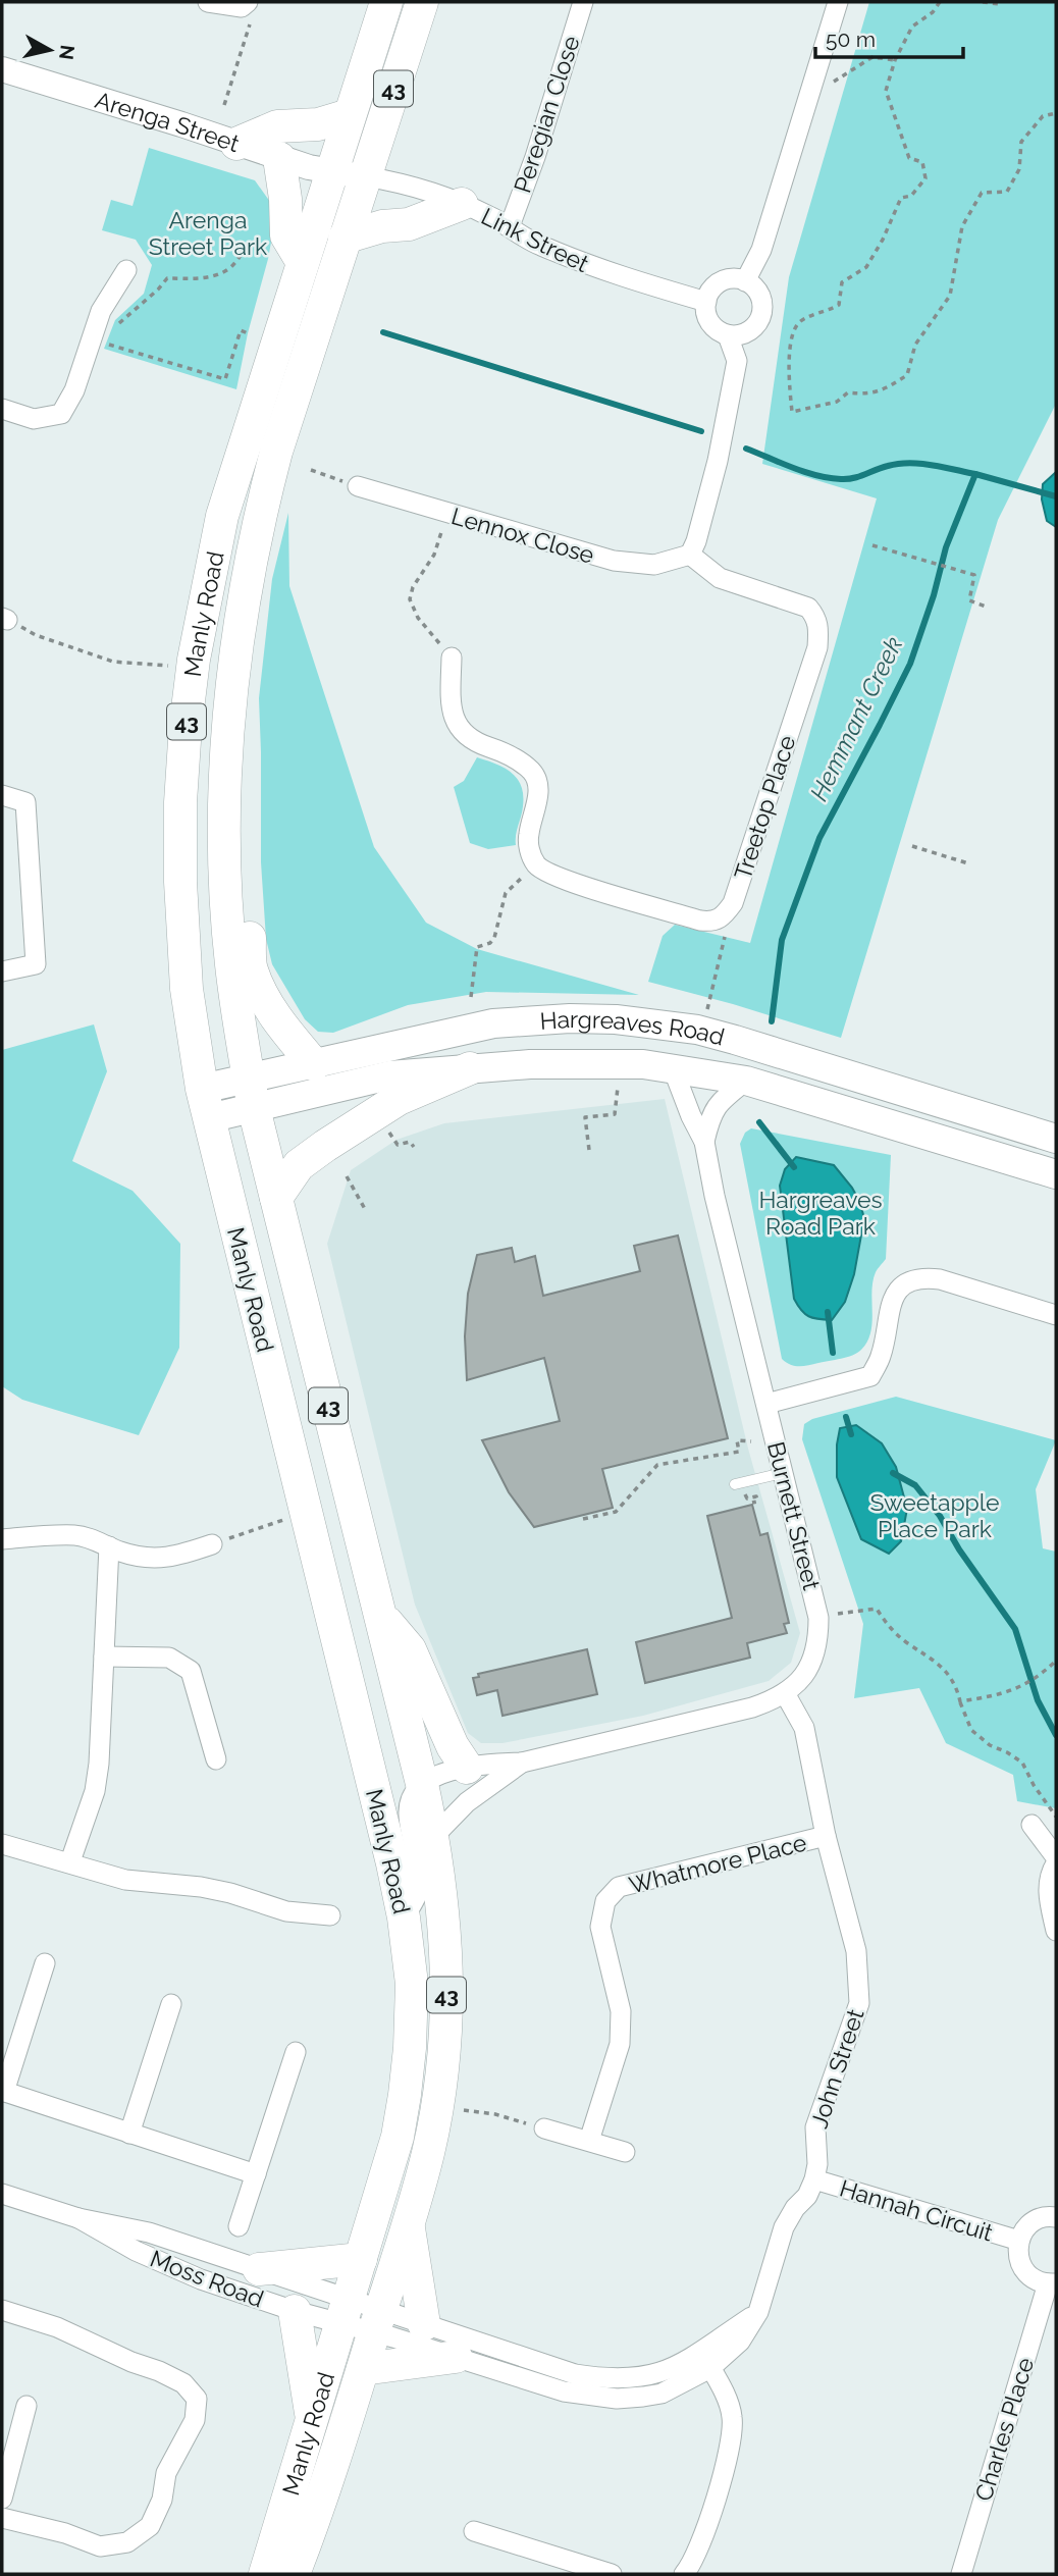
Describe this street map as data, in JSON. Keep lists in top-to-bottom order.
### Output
{
  "streets": {
    "main road": ["43", "Manly Road", "Hargreaves Road"],
    "street": [
      "Peregian Close",
      "Arenga Street",
      "Link Street",
      "Lennox Close",
      "Treetop Place",
      "Burnett Street",
      "Whatmore Place",
      "John Street",
      "Hannah Circuit",
      "Moss Road",
      "Charles Place"
    ]
  },
  "crossings": [
    ["Peregian Close", "Link Street"],
    ["Arenga Street", "Link Street"],
    ["Arenga Street", "Manly Road"],
    ["Link Street", "Manly Road"],
    ["Lennox Close", "Treetop Place"],
    ["Manly Road", "Hargreaves Road"],
    ["Manly Road", "Burnett Street"],
    ["Manly Road", "Moss Road"],
    ["Hargreaves Road", "Burnett Street"],
    ["Burnett Street", "John Street"],
    ["Whatmore Place", "John Street"],
    ["John Street", "Hannah Circuit"]
  ],
  "water": ["Hemmant Creek"],
  "parks": ["Arenga Street Park", "Hargreaves Road Park", "Sweetapple Place Park"],
  "scale_bar": "50 m",
  "north": "right"
}
